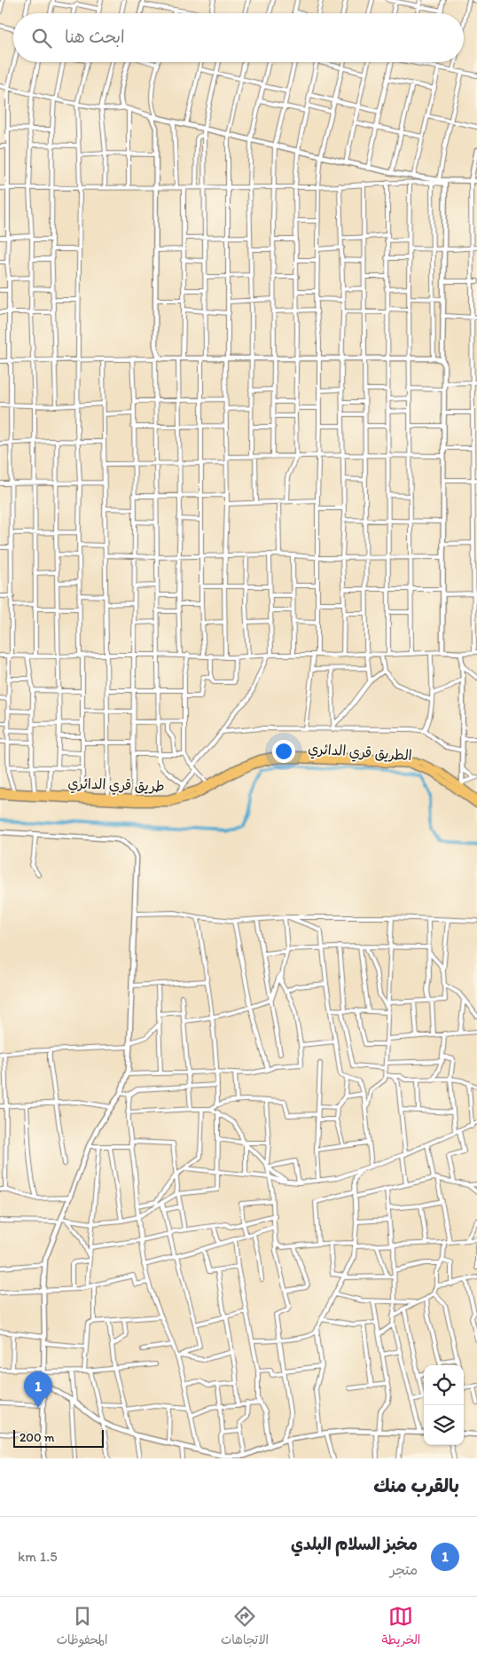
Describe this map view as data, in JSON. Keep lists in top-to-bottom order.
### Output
{
  "streets": {
    "highway": ["الطريق قري الدائري", "طريق قري الدائري"]
  },
  "scale_bar": "200 m",
  "page": {
    "search": "ابحث هنا",
    "pins": "1",
    "scale": "200 m",
    "heading": "بالقرب منك",
    "list": [
      {
        "mark": "1",
        "name": "مخبز السلام البلدي",
        "note": "متجر",
        "value": "1.5 km"
      }
    ],
    "nav": ["الخريطة", "الاتجاهات", "المحفوظات"]
  }
}
